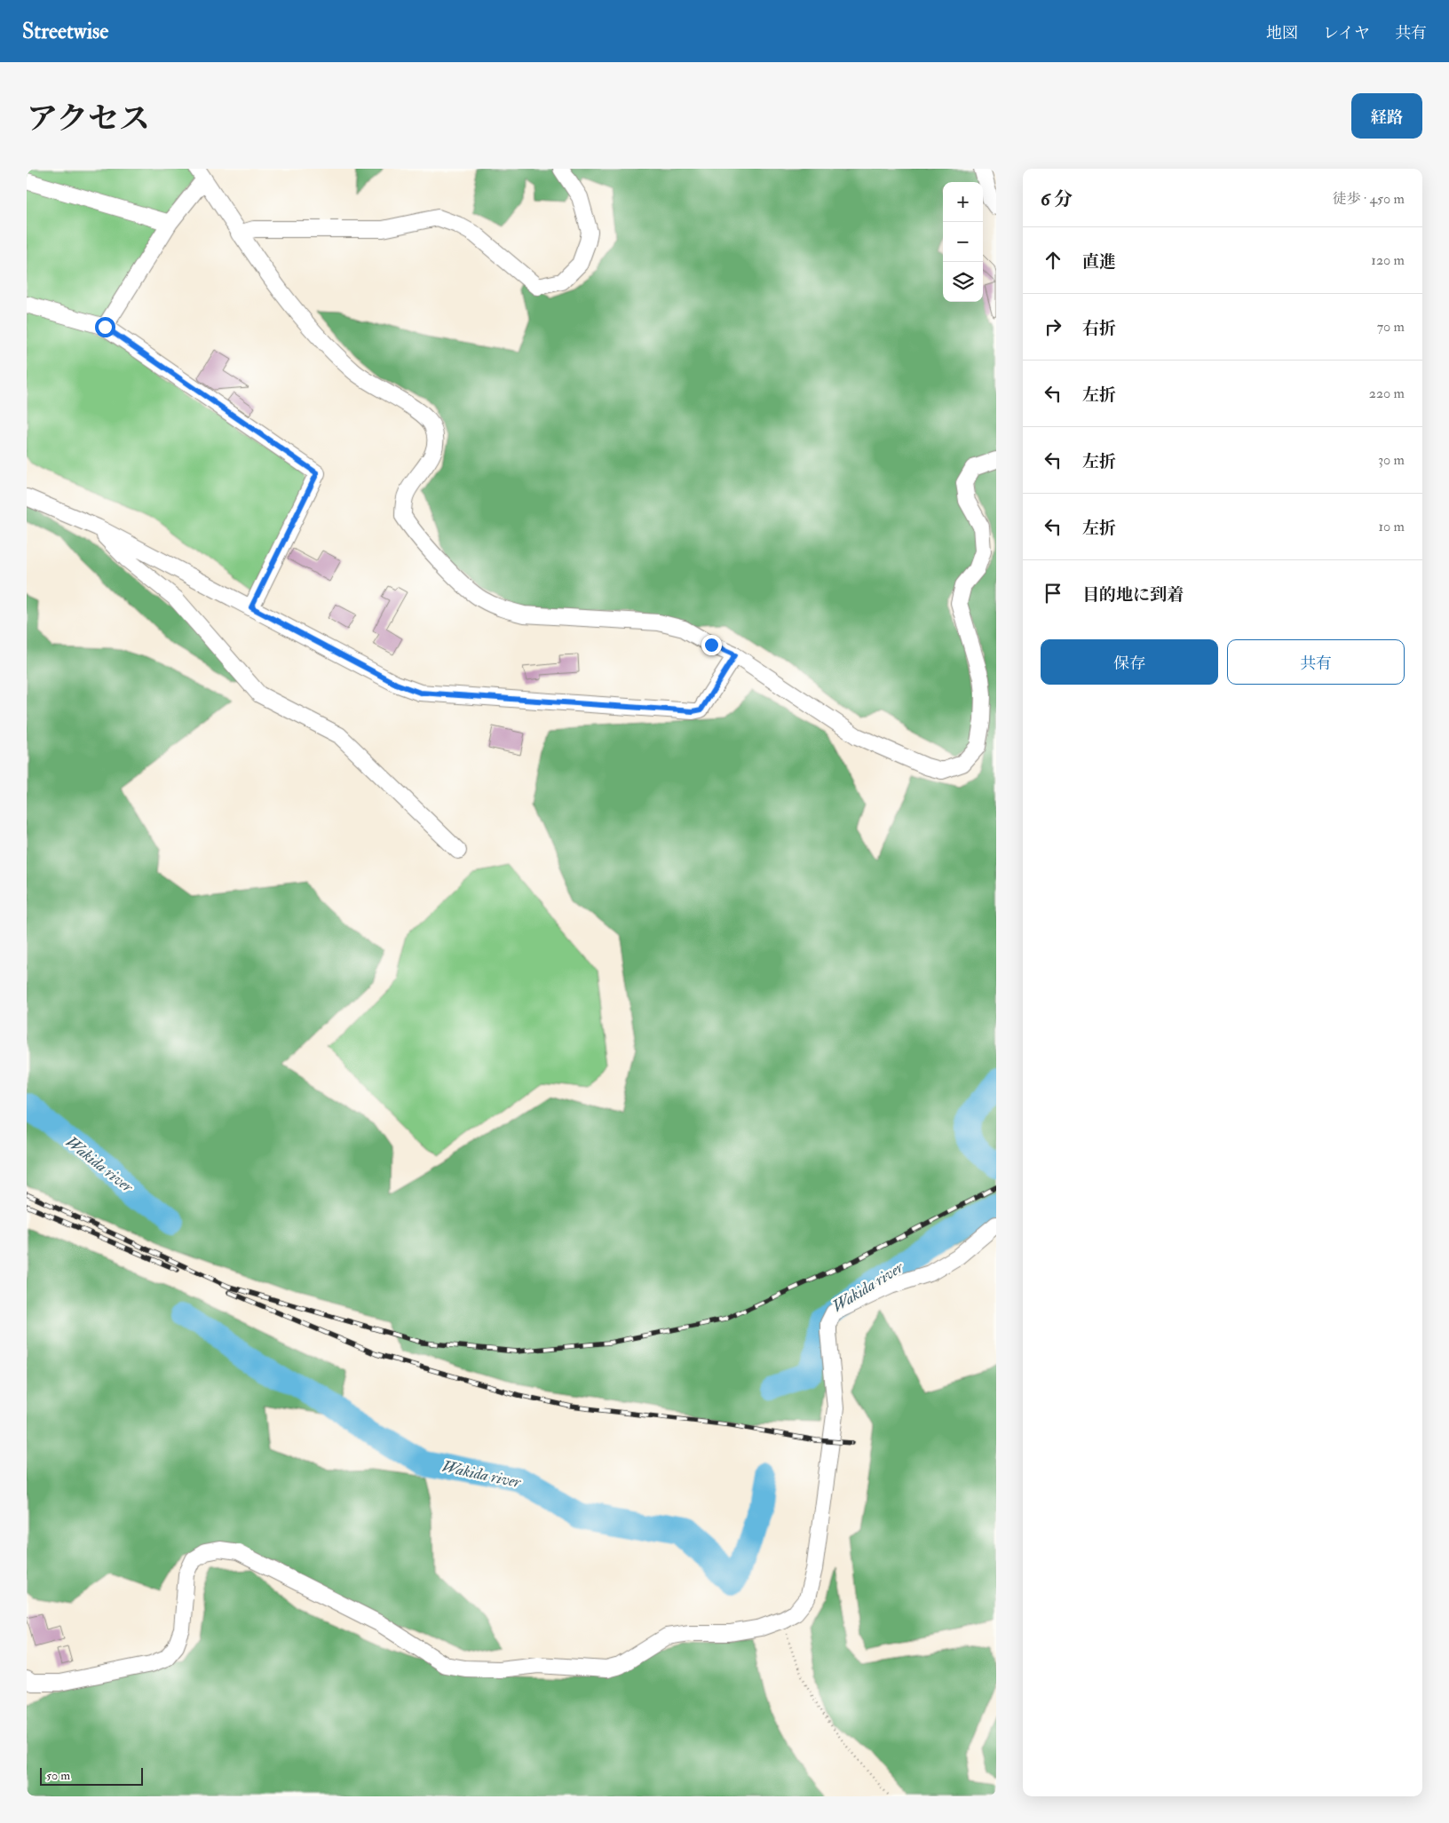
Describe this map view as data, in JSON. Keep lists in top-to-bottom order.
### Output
{
  "water": ["Wakida river"],
  "scale_bar": "50 m",
  "page": {
    "header": "Streetwise",
    "nav": ["地図", "レイヤ", "共有"],
    "title": "アクセス",
    "buttons": [
      "経路",
      ["保存", "共有"]
    ],
    "heading": ["6 分", "徒歩 · 450 m"],
    "map_buttons": ["+", "−"],
    "list": [
      ["直進", "120 m"],
      ["右折", "70 m"],
      ["左折", "220 m"],
      ["左折", "30 m"],
      ["左折", "10 m"],
      "目的地に到着"
    ],
    "scale": "50 m"
  }
}
